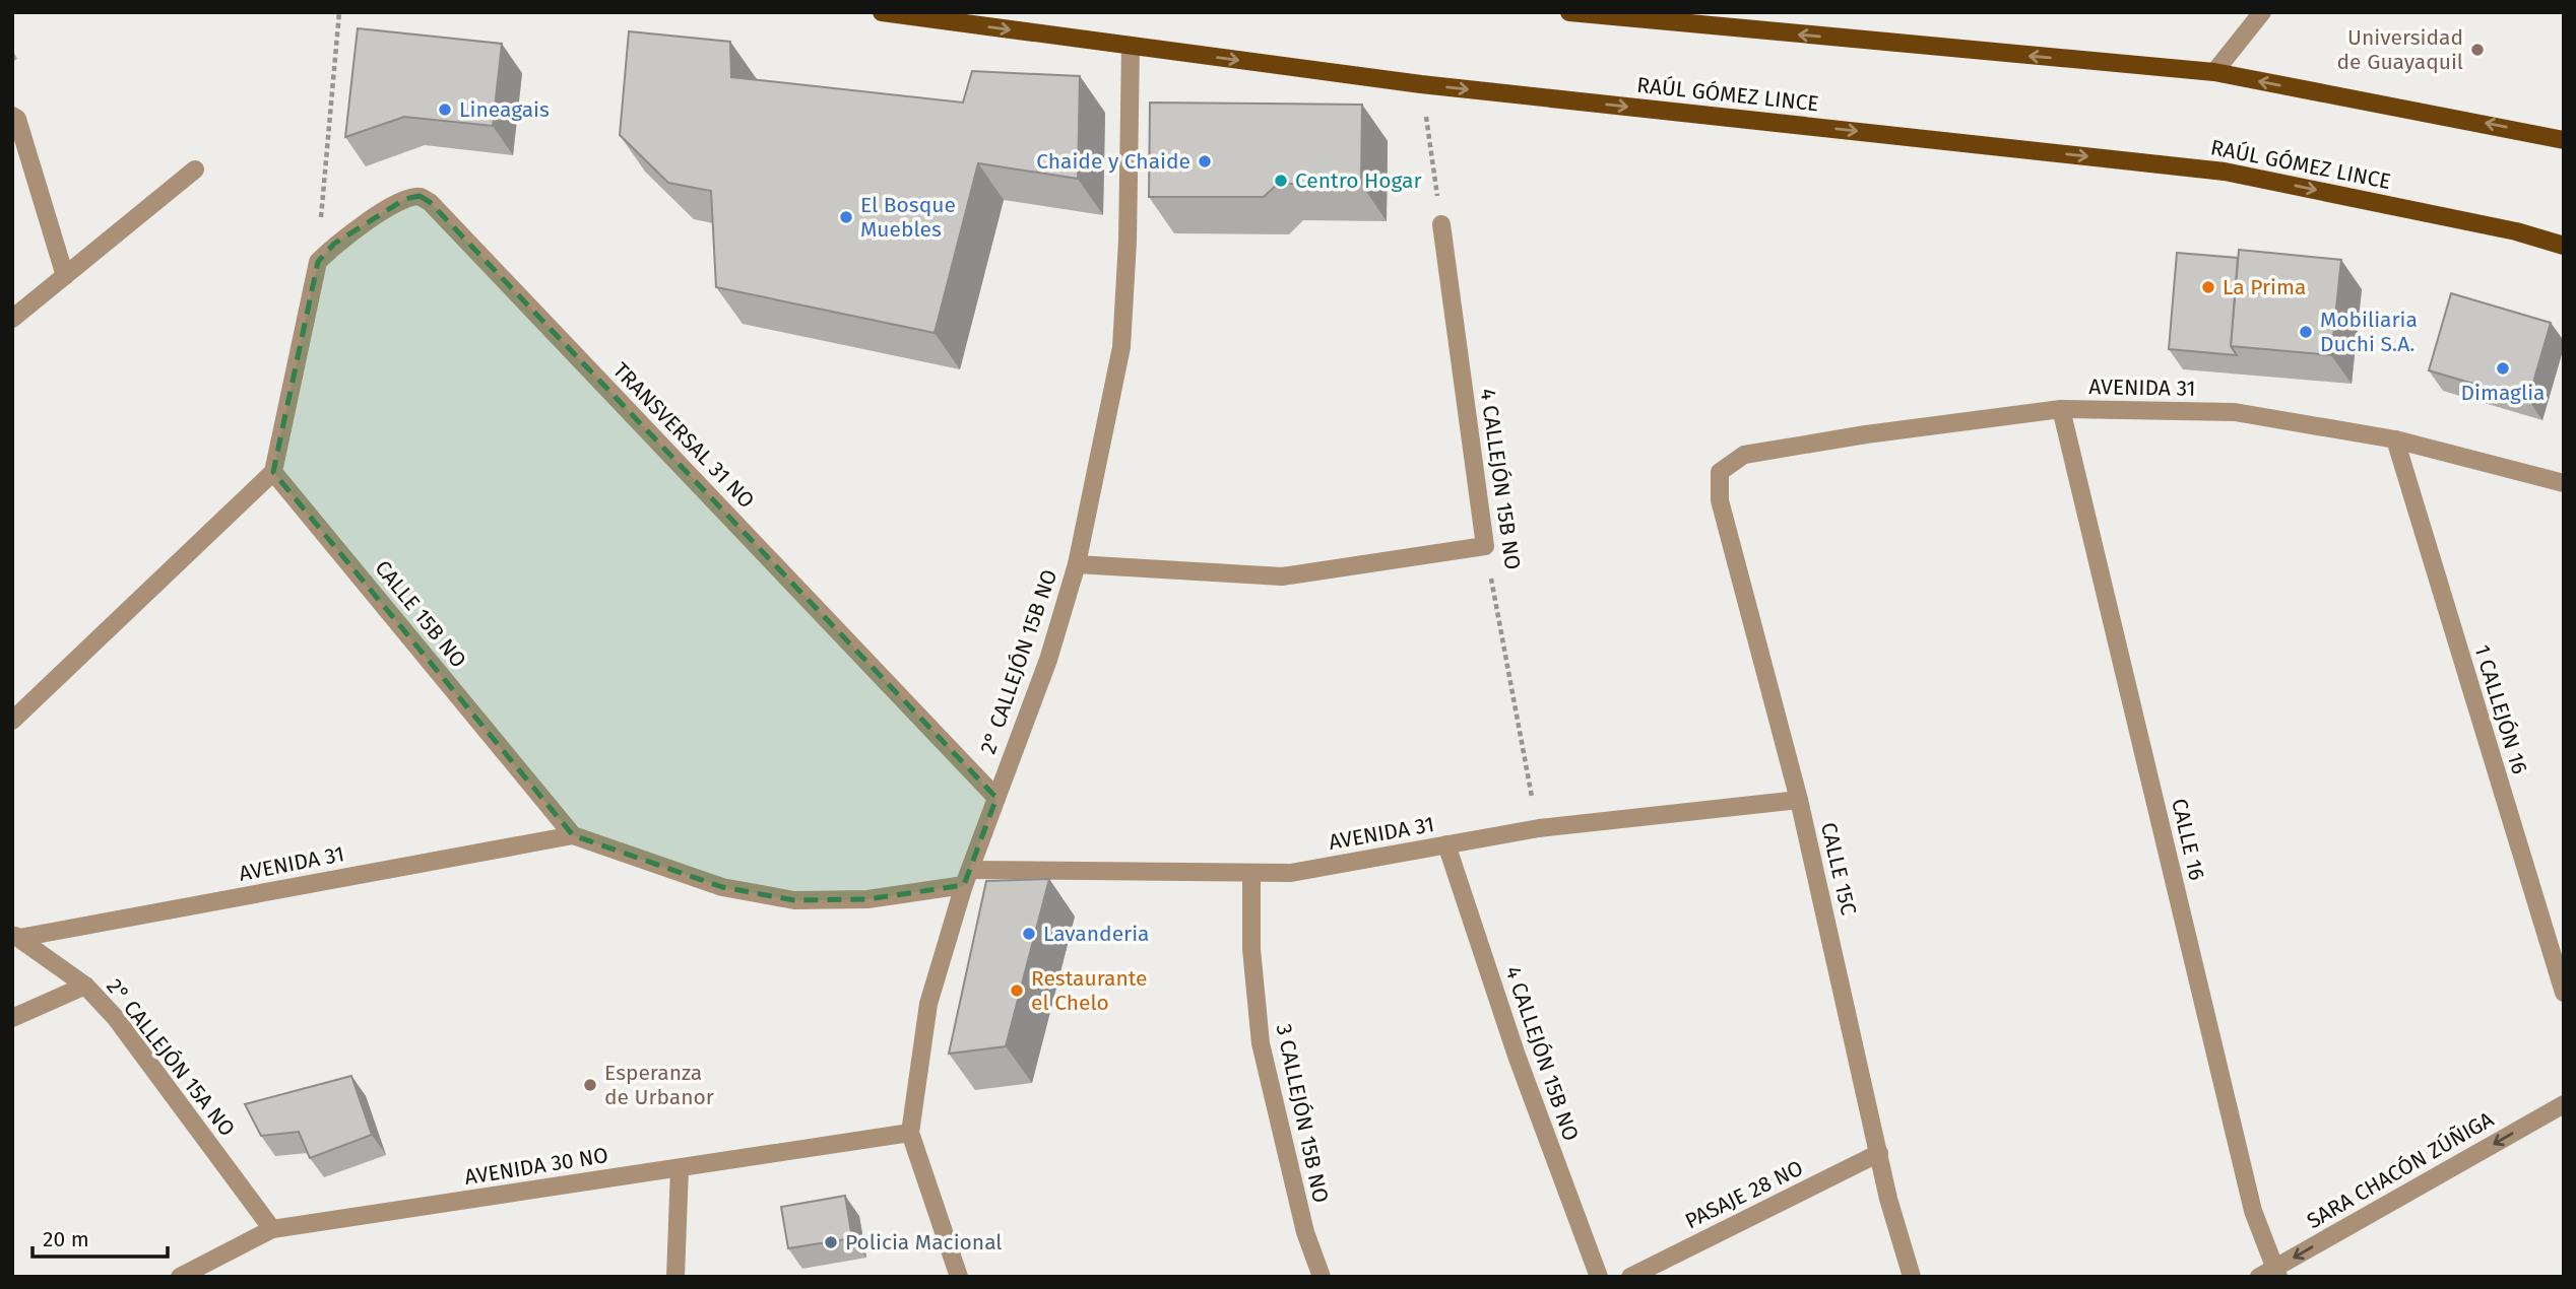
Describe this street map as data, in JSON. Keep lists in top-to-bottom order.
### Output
{
  "streets": {
    "main road": ["RAÚL GÓMEZ LINCE"],
    "street": [
      "AVENIDA 31",
      "TRANSVERSAL 31 NO",
      "4 CALLEJÓN 15B NO",
      "CALLE 15B NO",
      "2° CALLEJÓN 15B NO",
      "1 CALLEJÓN 16",
      "CALLE 16",
      "CALLE 15C",
      "2° CALLEJÓN 15A NO",
      "3 CALLEJÓN 15B NO",
      "AVENIDA 30 NO",
      "SARA CHACÓN ZÚÑIGA",
      "PASAJE 28 NO"
    ]
  },
  "crossings": [
    ["RAÚL GÓMEZ LINCE", "2° CALLEJÓN 15B NO"],
    ["AVENIDA 31", "4 CALLEJÓN 15B NO"],
    ["AVENIDA 31", "CALLE 15B NO"],
    ["AVENIDA 31", "2° CALLEJÓN 15B NO"],
    ["AVENIDA 31", "1 CALLEJÓN 16"],
    ["AVENIDA 31", "CALLE 16"],
    ["AVENIDA 31", "CALLE 15C"],
    ["AVENIDA 31", "2° CALLEJÓN 15A NO"],
    ["AVENIDA 31", "3 CALLEJÓN 15B NO"],
    ["TRANSVERSAL 31 NO", "2° CALLEJÓN 15B NO"],
    ["2° CALLEJÓN 15B NO", "AVENIDA 30 NO"],
    ["CALLE 16", "SARA CHACÓN ZÚÑIGA"],
    ["CALLE 15C", "PASAJE 28 NO"],
    ["2° CALLEJÓN 15A NO", "AVENIDA 30 NO"]
  ],
  "one_way": ["SARA CHACÓN ZÚÑIGA"],
  "places": [
    "Universidad de Guayaquil",
    "Lineagais",
    "Chaide y Chaide",
    "Centro Hogar",
    "El Bosque Muebles",
    "La Prima",
    "Mobiliaria Duchi S.A.",
    "Dimaglia",
    "Lavanderia",
    "Restaurante el Chelo",
    "Esperanza de Urbanor",
    "Policia Macional"
  ],
  "scale_bar": "20 m"
}
